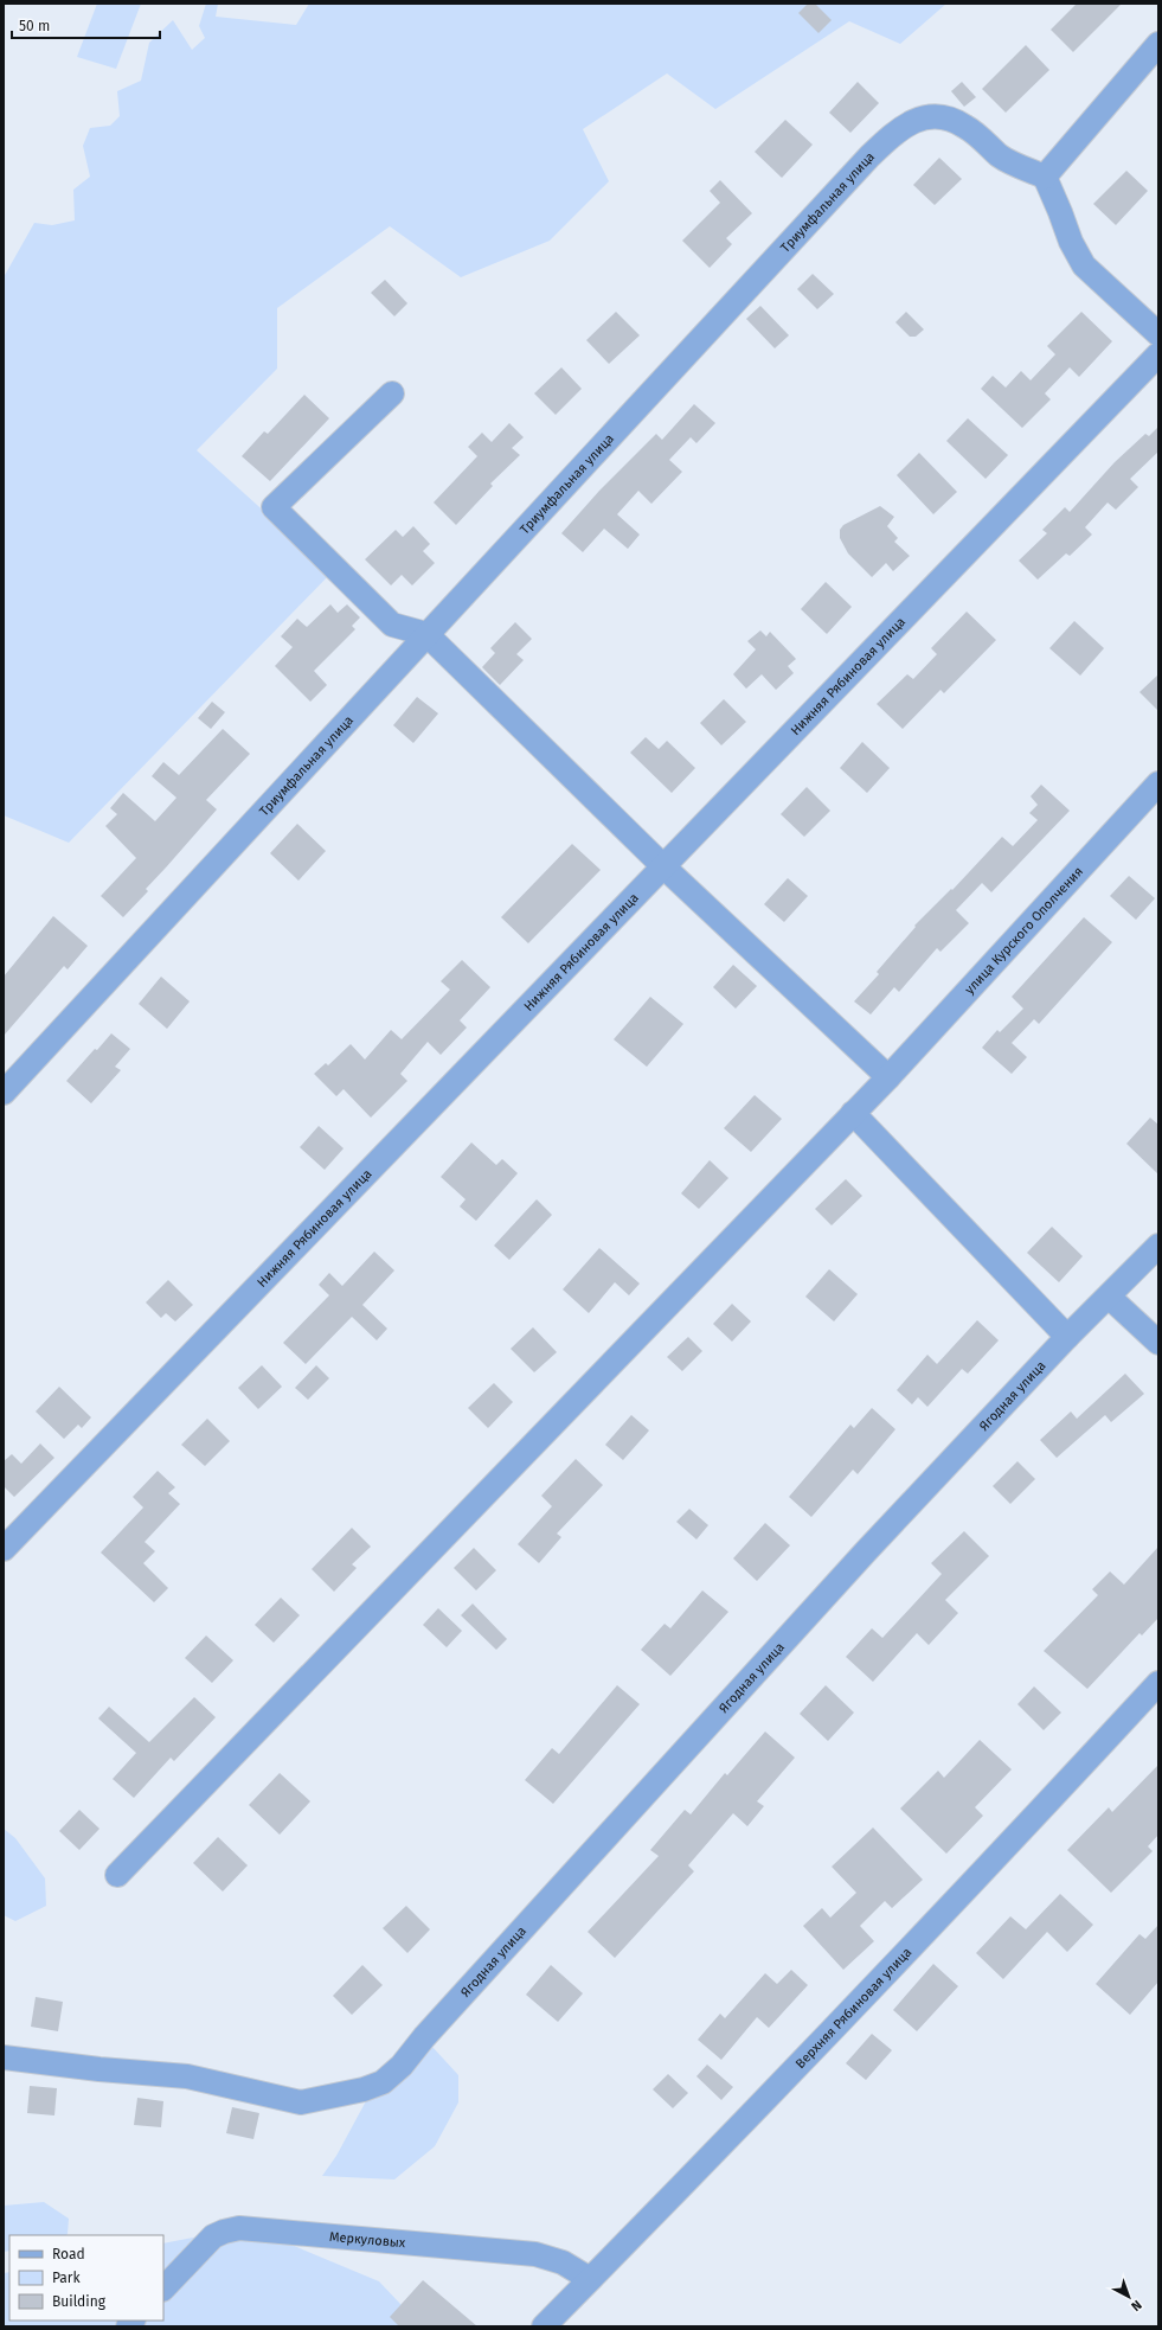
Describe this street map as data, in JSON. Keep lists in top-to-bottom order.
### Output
{
  "streets": {
    "street": [
      "Триумфальная улица",
      "Нижняя Рябиновая улица",
      "улица Курского Ополчения",
      "Ягодная улица",
      "Верхняя Рябиновая улица",
      "Меркуловых"
    ]
  },
  "crossings": [
    ["Верхняя Рябиновая улица", "Меркуловых"]
  ],
  "legend": ["Road", "Park", "Building"],
  "scale_bar": "50 m",
  "north": "bottom right"
}
